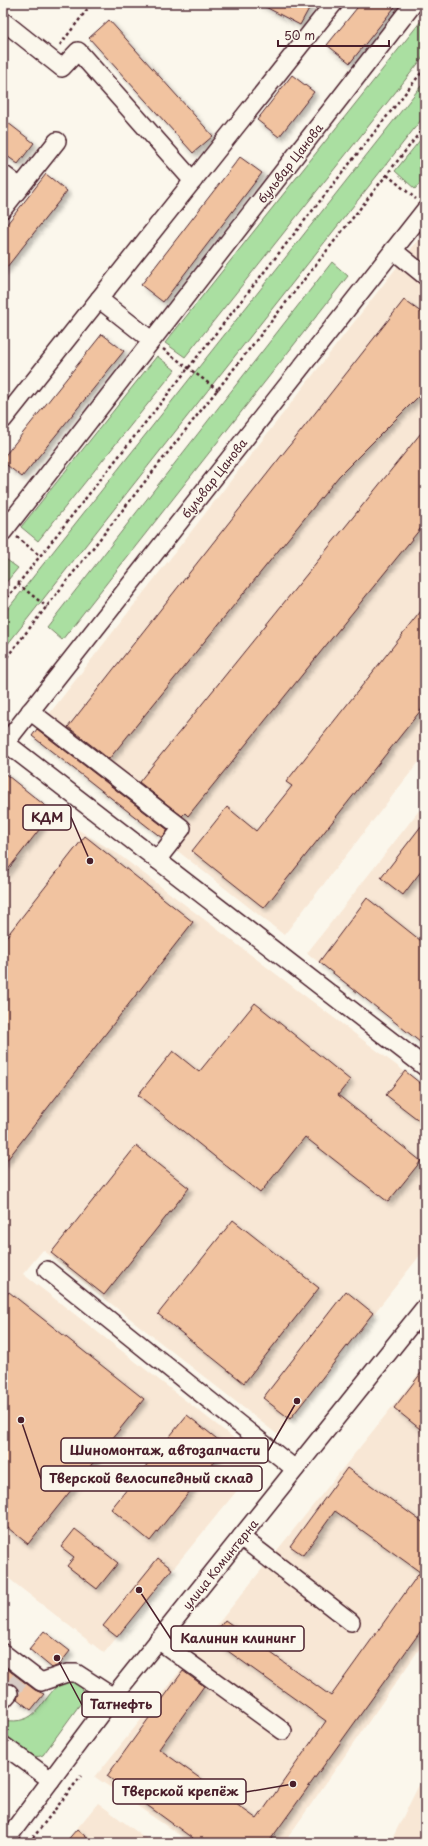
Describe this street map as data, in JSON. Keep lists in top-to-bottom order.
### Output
{
  "streets": {
    "street": ["бульвар Цанова", "улица Коминтерна"]
  },
  "places": [
    "КДМ",
    "Шиномонтаж, автозапчасти",
    "Тверской велосипедный склад",
    "Калинин клининг",
    "Татнефть",
    "Тверской крепёж"
  ],
  "scale_bar": "50 m"
}
